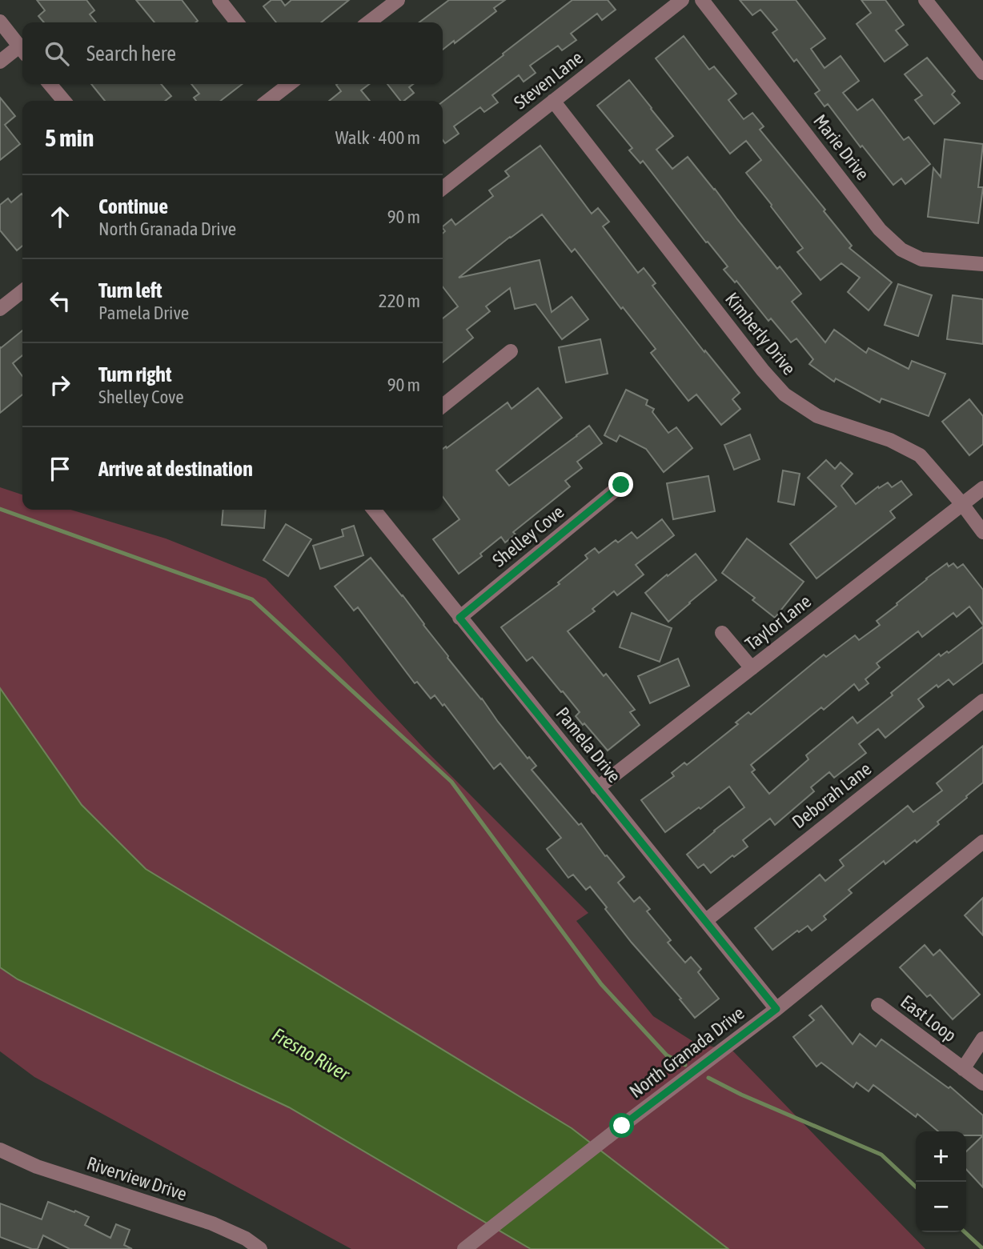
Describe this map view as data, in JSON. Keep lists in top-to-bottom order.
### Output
{
  "streets": {
    "street": [
      "Steven Lane",
      "Marie Drive",
      "Kimberly Drive",
      "Shelley Cove",
      "Taylor Lane",
      "Pamela Drive",
      "Deborah Lane",
      "East Loop",
      "North Granada Drive",
      "Riverview Drive"
    ]
  },
  "crossings": [
    ["Steven Lane", "Kimberly Drive"],
    ["Kimberly Drive", "Taylor Lane"],
    ["Shelley Cove", "Pamela Drive"],
    ["Taylor Lane", "Pamela Drive"],
    ["Pamela Drive", "Deborah Lane"],
    ["Pamela Drive", "North Granada Drive"]
  ],
  "water": ["Fresno River"],
  "page": {
    "search": "Search here",
    "heading": ["5 min", "Walk · 400 m"],
    "list": [
      ["Continue", "North Granada Drive", "90 m"],
      ["Turn left", "Pamela Drive", "220 m"],
      ["Turn right", "Shelley Cove", "90 m"],
      "Arrive at destination"
    ],
    "map_buttons": ["+", "−"]
  }
}
